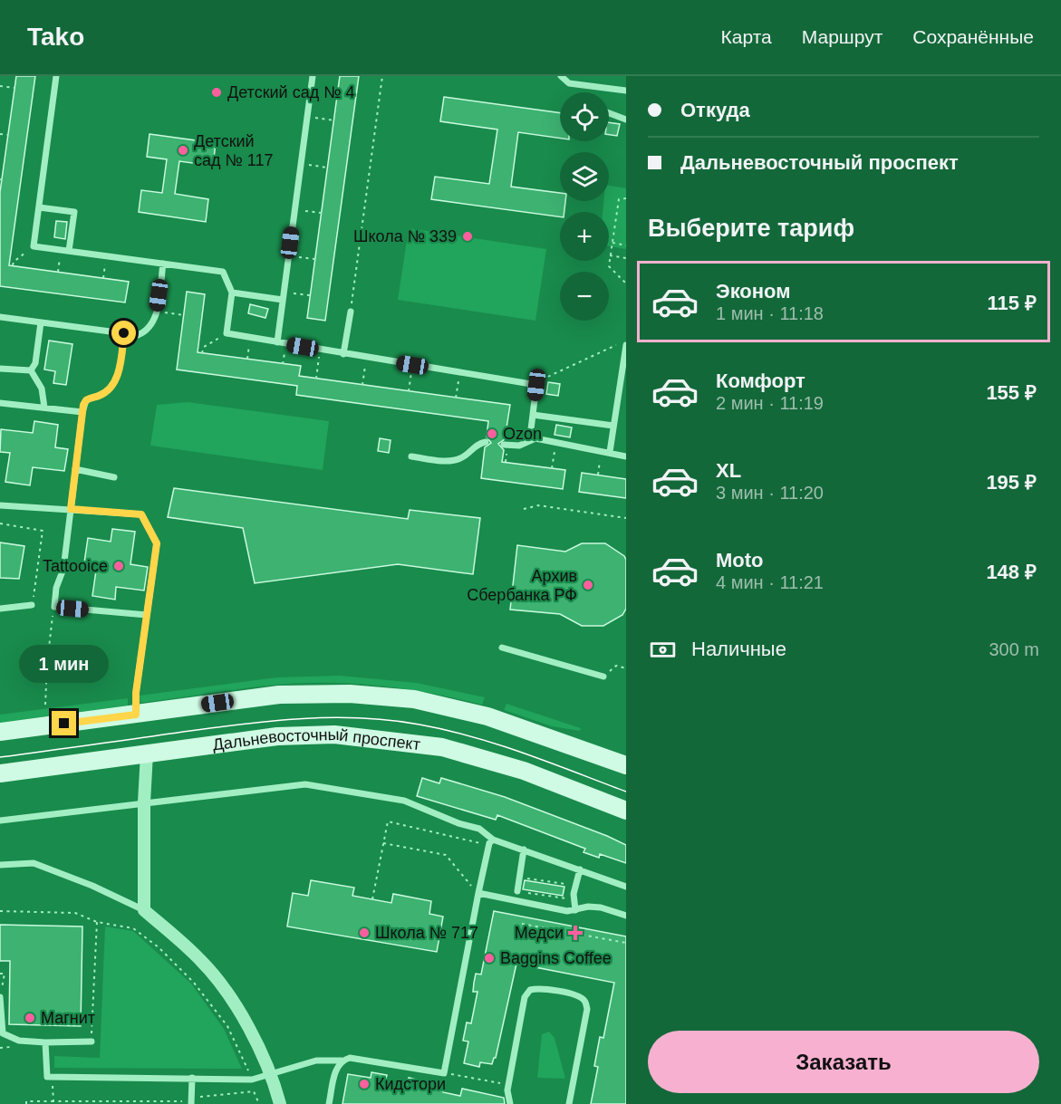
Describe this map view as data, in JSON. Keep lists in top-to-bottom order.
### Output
{
  "streets": {
    "main road": ["Дальневосточный проспект"]
  },
  "places": {
    "other": [
      "Детский сад № 4",
      "Детский сад № 117",
      "Школа № 339",
      "Ozon",
      "Tattooice",
      "Архив Сбербанка РФ",
      "Школа № 717",
      "Baggins Coffee",
      "Магнит",
      "Кидстори"
    ],
    "health": ["Медси"]
  },
  "page": {
    "header": "Tako",
    "nav": ["Карта", "Маршрут", "Сохранённые"],
    "banner": ["Откуда", "Дальневосточный проспект"],
    "map_buttons": ["+", "−"],
    "heading": "Выберите тариф",
    "list": [
      {
        "name": "Эконом",
        "note": "1 мин · 11:18",
        "value": "115 ₽"
      },
      {
        "name": "Комфорт",
        "note": "2 мин · 11:19",
        "value": "155 ₽"
      },
      {
        "name": "XL",
        "note": "3 мин · 11:20",
        "value": "195 ₽"
      },
      {
        "name": "Moto",
        "note": "4 мин · 11:21",
        "value": "148 ₽"
      }
    ],
    "pay": ["Наличные", "300 m"],
    "bubble": "1 мин",
    "buttons": "Заказать"
  }
}
